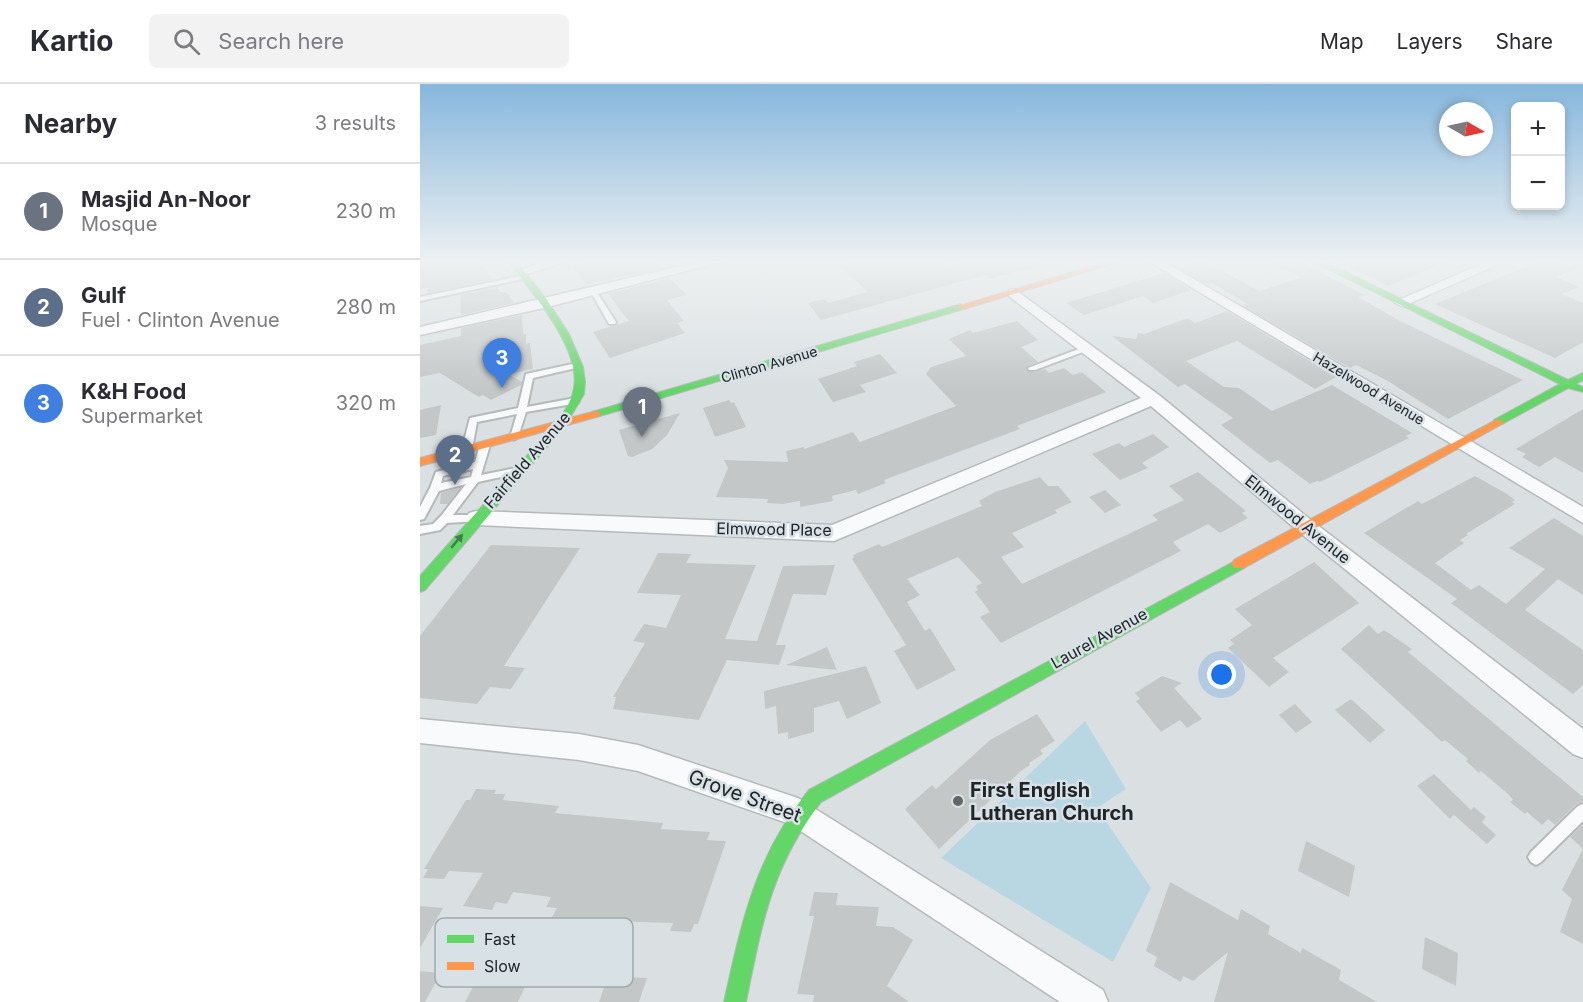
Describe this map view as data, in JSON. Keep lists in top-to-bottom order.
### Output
{
  "streets": {
    "street": [
      "Clinton Avenue",
      "Hazelwood Avenue",
      "Fairfield Avenue",
      "Elmwood Avenue",
      "Elmwood Place",
      "Laurel Avenue",
      "Grove Street"
    ]
  },
  "crossings": [
    ["Clinton Avenue", "Fairfield Avenue"],
    ["Hazelwood Avenue", "Laurel Avenue"],
    ["Fairfield Avenue", "Elmwood Place"],
    ["Elmwood Avenue", "Elmwood Place"],
    ["Elmwood Avenue", "Laurel Avenue"],
    ["Laurel Avenue", "Grove Street"]
  ],
  "places": ["First English Lutheran Church"],
  "legend": ["Fast", "Slow"],
  "north": "right",
  "page": {
    "header": "Kartio",
    "search": "Search here",
    "nav": ["Map", "Layers", "Share"],
    "heading": ["Nearby", "3 results"],
    "map_buttons": ["+", "−"],
    "list": [
      {
        "mark": "1",
        "name": "Masjid An-Noor",
        "note": "Mosque",
        "value": "230 m"
      },
      {
        "mark": "2",
        "name": "Gulf",
        "note": "Fuel · Clinton Avenue",
        "value": "280 m"
      },
      {
        "mark": "3",
        "name": "K&H Food",
        "note": "Supermarket",
        "value": "320 m"
      }
    ],
    "pins": ["3", "1", "2"]
  }
}
